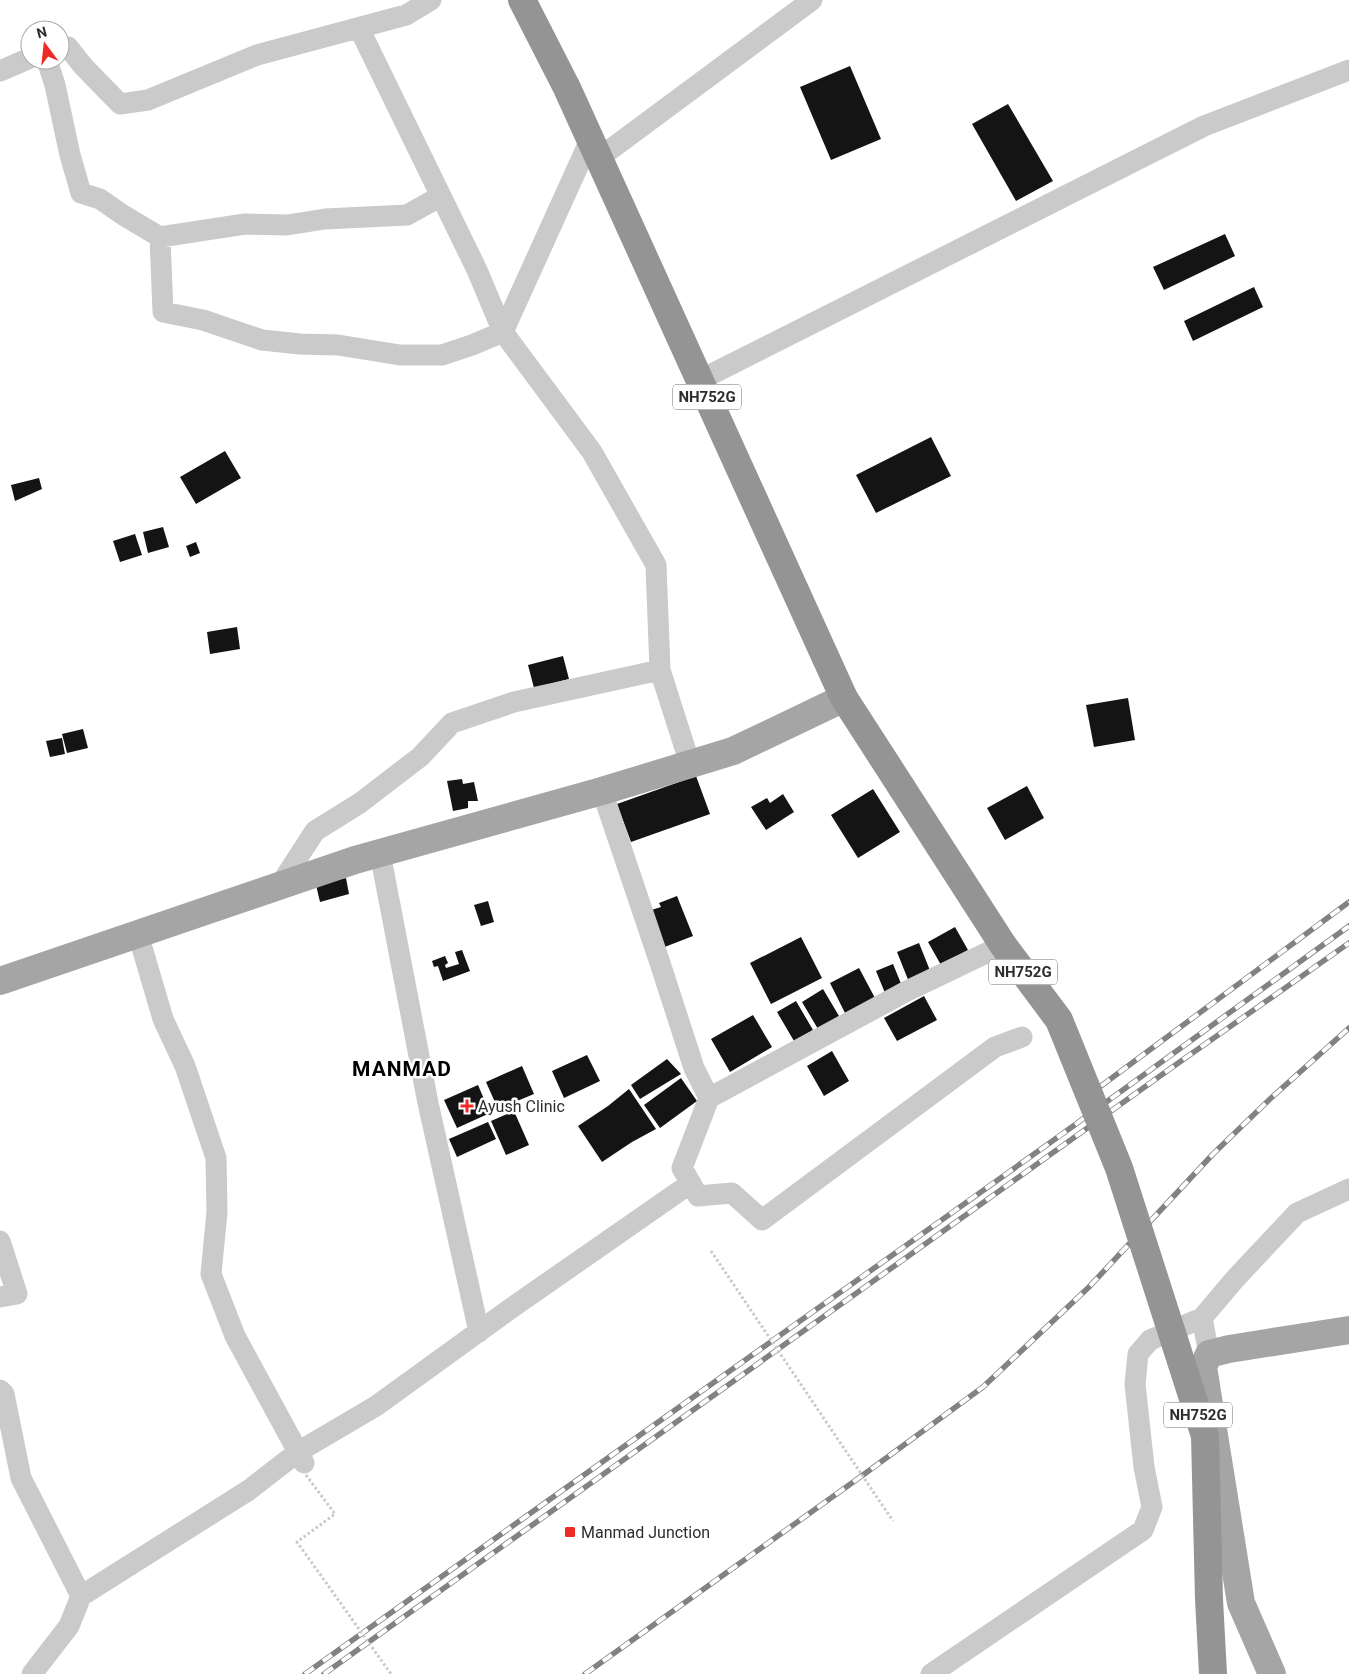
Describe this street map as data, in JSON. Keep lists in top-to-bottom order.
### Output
{
  "streets": {
    "highway": ["NH752G"]
  },
  "districts": ["MANMAD"],
  "places": {
    "health": ["Ayush Clinic"],
    "transit": ["Manmad Junction"]
  },
  "north": "top"
}
